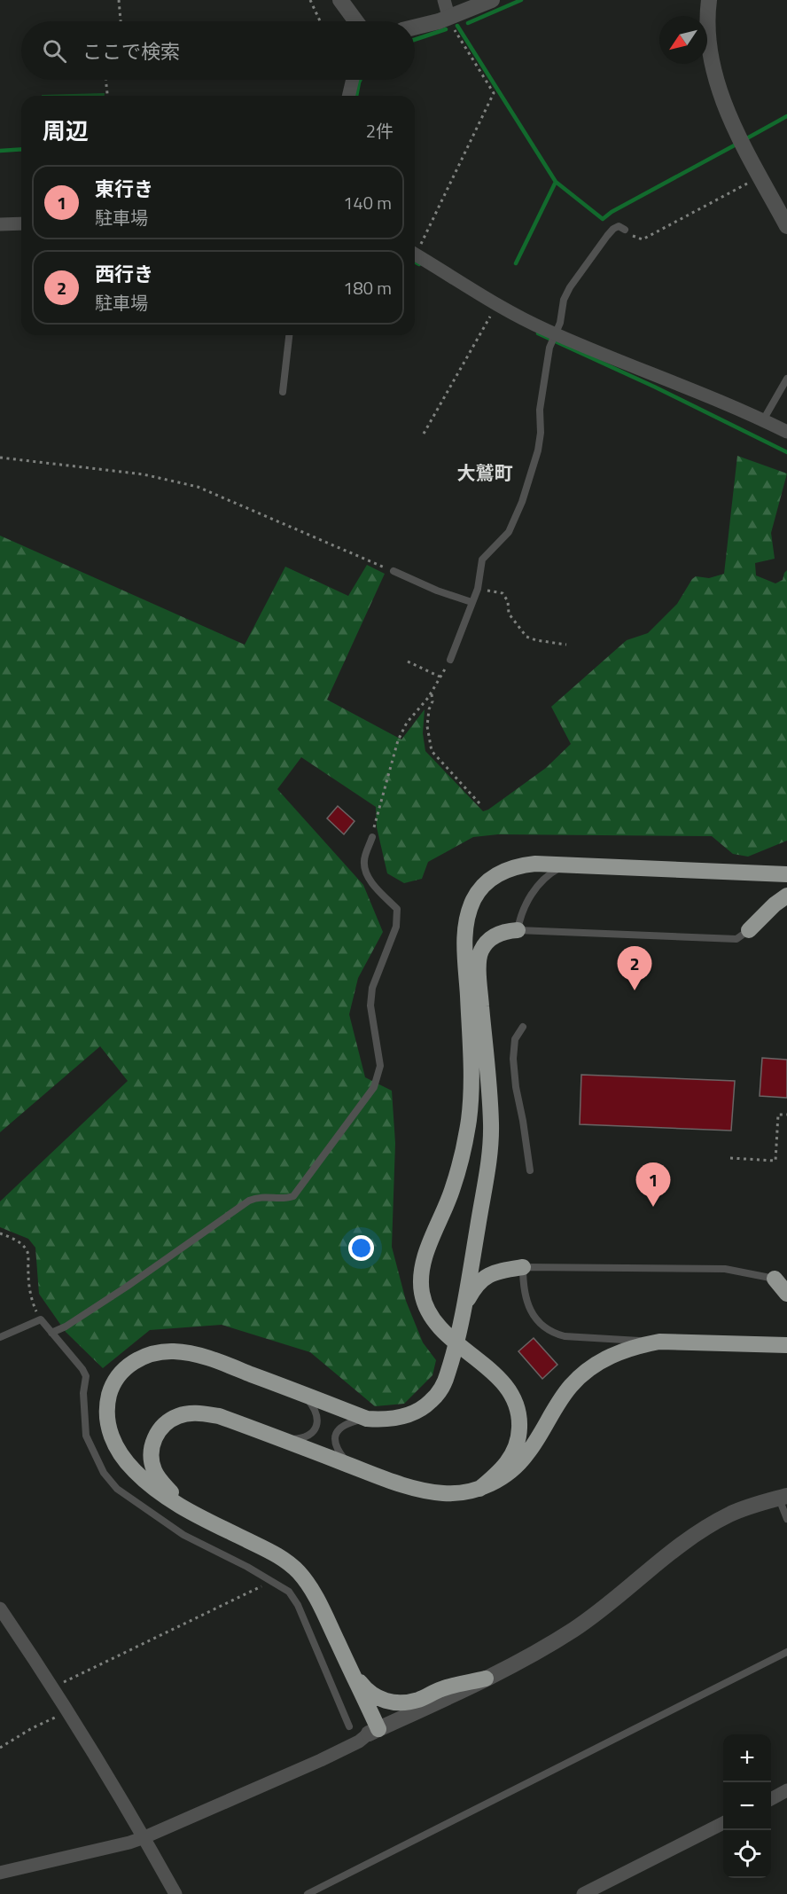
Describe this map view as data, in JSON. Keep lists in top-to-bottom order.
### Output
{
  "districts": ["大鷲町"],
  "north": "bottom left",
  "page": {
    "search": "ここで検索",
    "heading": ["周辺", "2件"],
    "list": [
      {
        "mark": "1",
        "name": "東行き",
        "note": "駐車場",
        "value": "140 m"
      },
      {
        "mark": "2",
        "name": "西行き",
        "note": "駐車場",
        "value": "180 m"
      }
    ],
    "pins": ["2", "1"],
    "map_buttons": ["+", "−"]
  }
}
